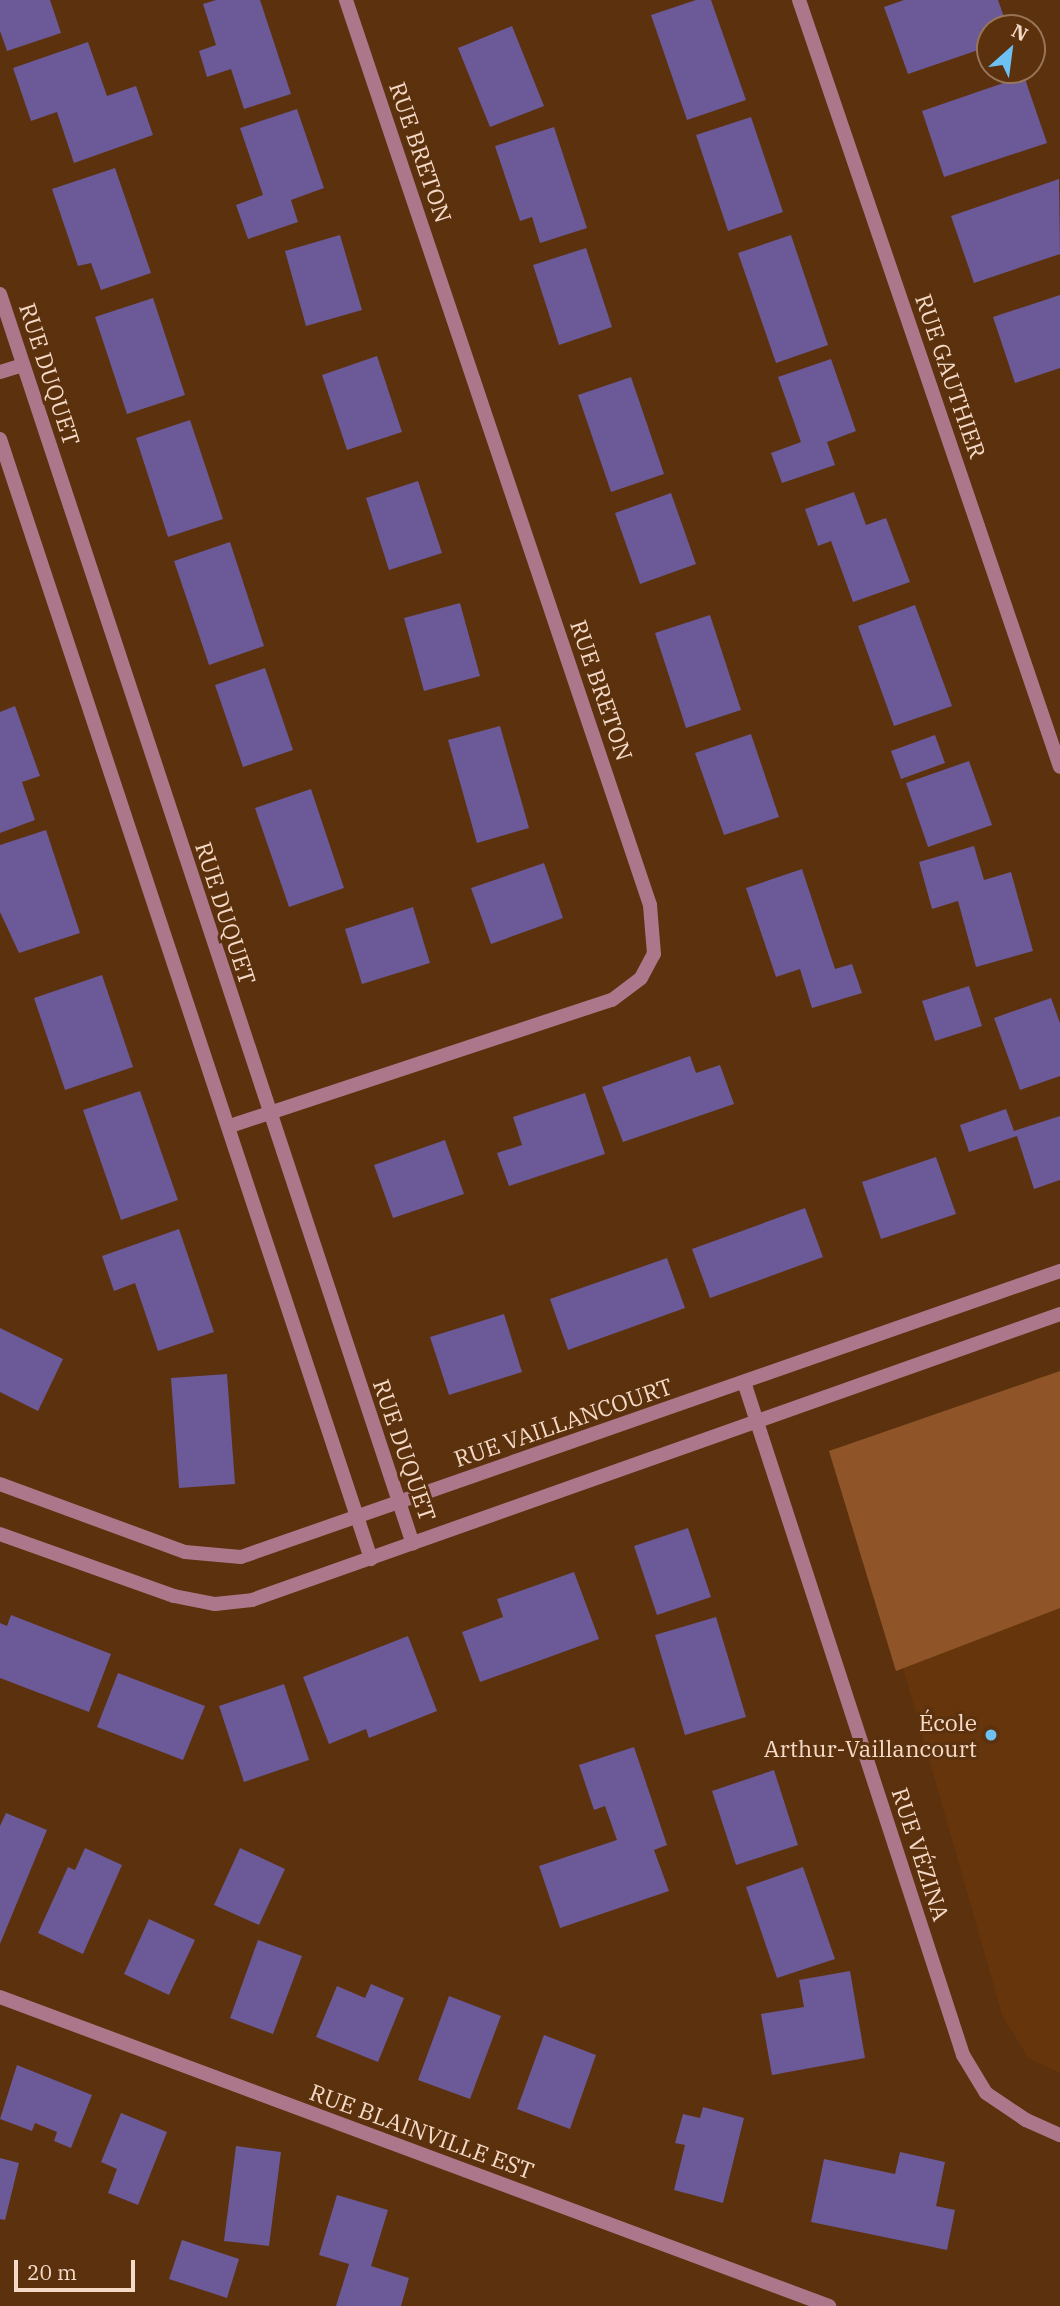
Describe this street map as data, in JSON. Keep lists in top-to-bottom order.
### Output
{
  "streets": {
    "street": [
      "RUE BRETON",
      "RUE DUQUET",
      "RUE GAUTHIER",
      "RUE VAILLANCOURT",
      "RUE VÉZINA",
      "RUE BLAINVILLE EST"
    ]
  },
  "crossings": [
    ["RUE BRETON", "RUE DUQUET"],
    ["RUE DUQUET", "RUE VAILLANCOURT"],
    ["RUE VAILLANCOURT", "RUE VÉZINA"]
  ],
  "places": ["École Arthur-Vaillancourt"],
  "scale_bar": "20 m",
  "north": "top right"
}
